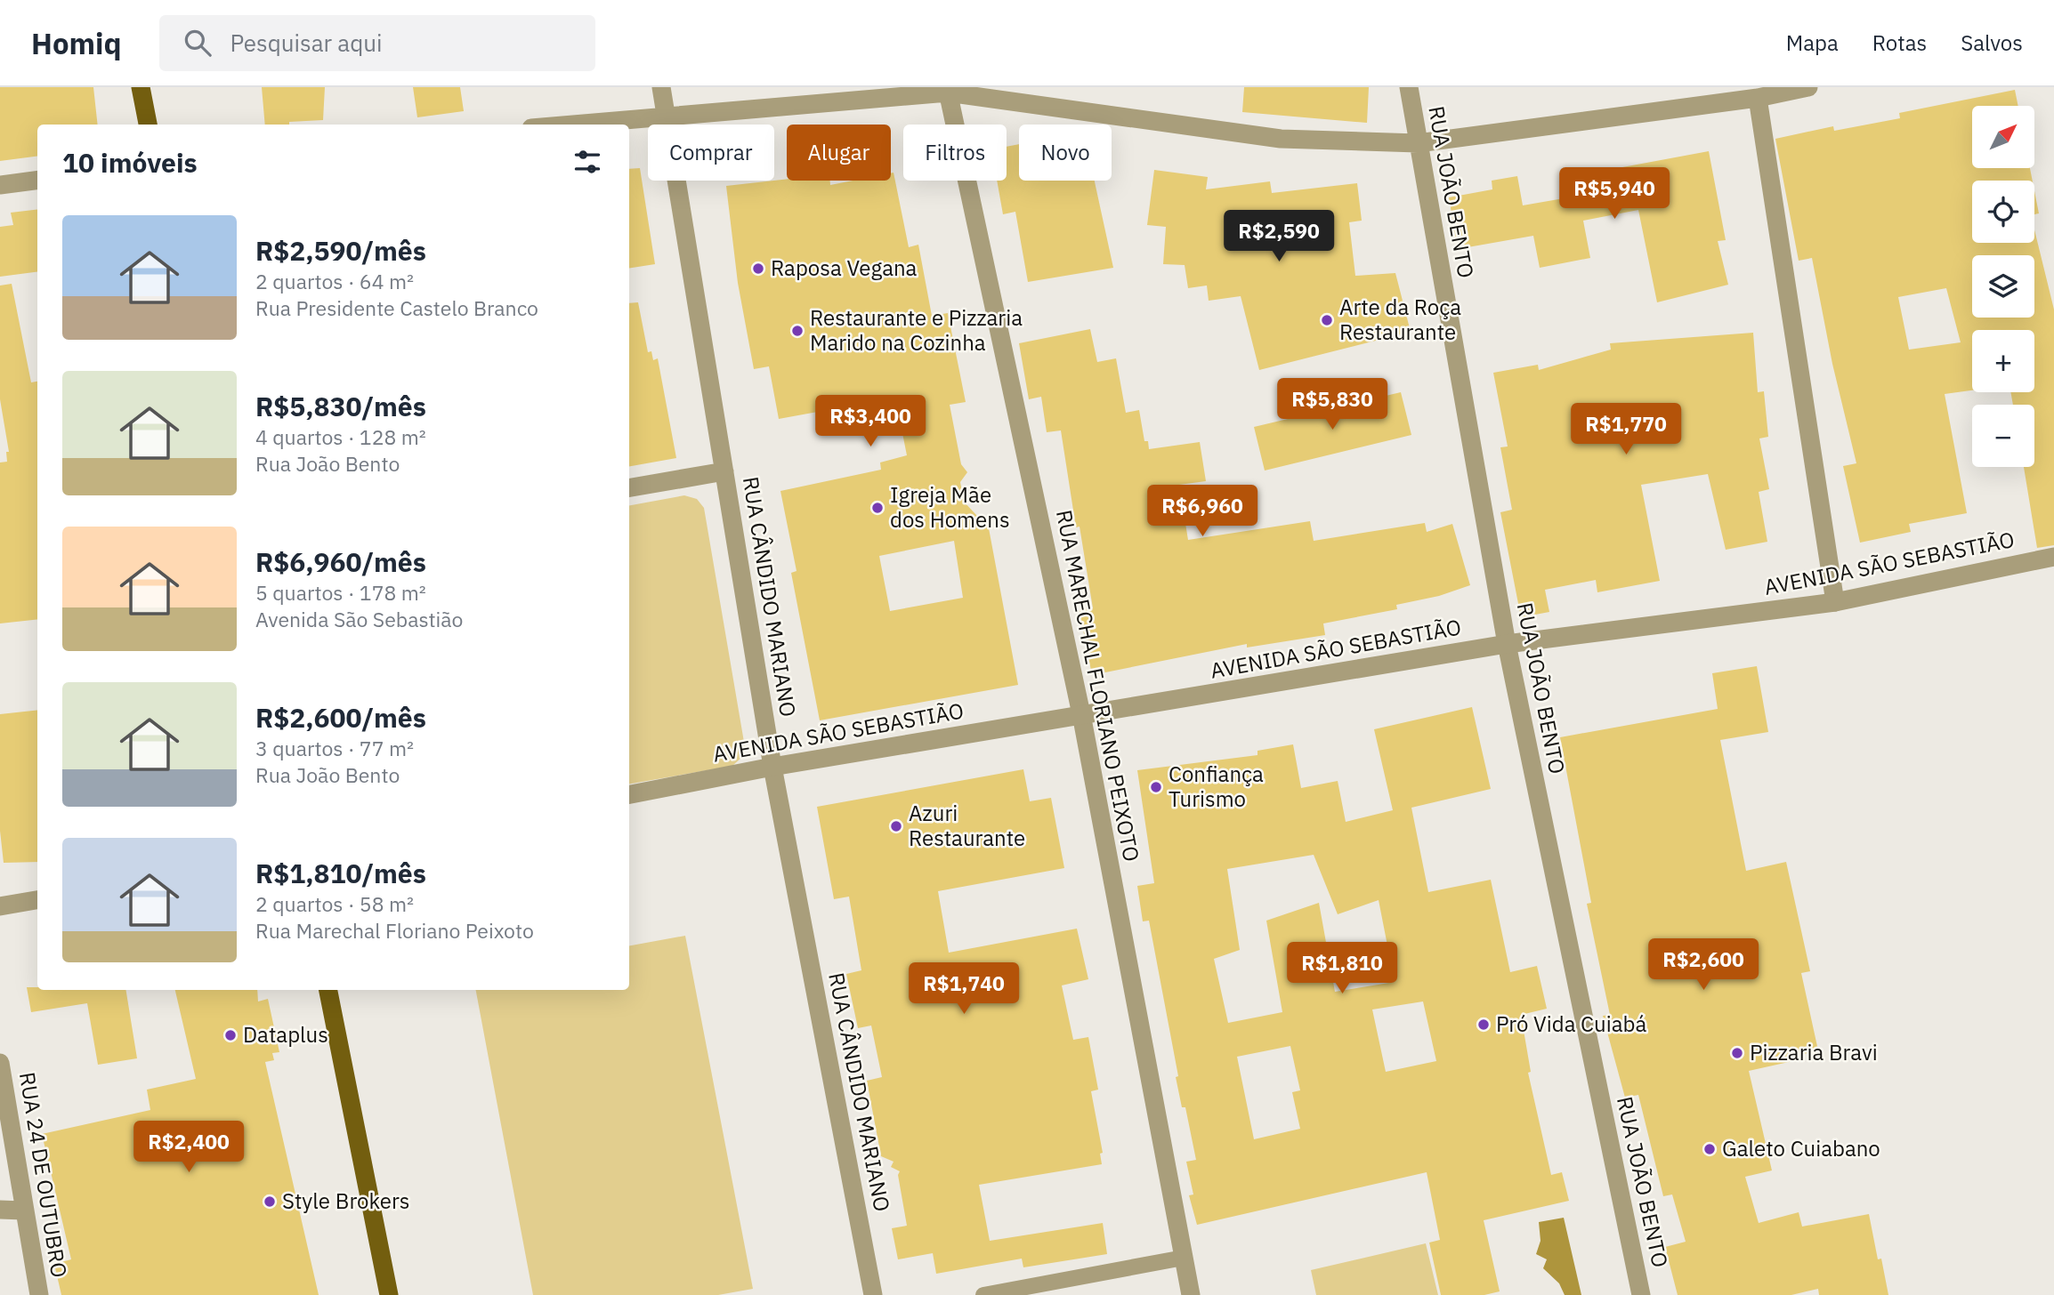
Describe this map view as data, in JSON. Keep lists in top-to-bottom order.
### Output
{
  "streets": {
    "street": [
      "RUA JOÃO BENTO",
      "AVENIDA SÃO SEBASTIÃO",
      "RUA CÂNDIDO MARIANO",
      "RUA MARECHAL FLORIANO PEIXOTO",
      "RUA 24 DE OUTUBRO"
    ]
  },
  "crossings": [
    ["RUA JOÃO BENTO", "AVENIDA SÃO SEBASTIÃO"],
    ["AVENIDA SÃO SEBASTIÃO", "RUA CÂNDIDO MARIANO"],
    ["AVENIDA SÃO SEBASTIÃO", "RUA MARECHAL FLORIANO PEIXOTO"]
  ],
  "places": [
    "Raposa Vegana",
    "Arte da Roça Restaurante",
    "Restaurante e Pizzaria Marido na Cozinha",
    "Igreja Mãe dos Homens",
    "Confiança Turismo",
    "Azuri Restaurante",
    "Pró Vida Cuiabá",
    "Dataplus",
    "Pizzaria Bravi",
    "Galeto Cuiabano",
    "Style Brokers"
  ],
  "north": "top right",
  "page": {
    "header": "Homiq",
    "search": "Pesquisar aqui",
    "nav": ["Mapa", "Rotas", "Salvos"],
    "map_buttons": ["+", "−"],
    "chip": [
      "Comprar",
      "Alugar",
      "Filtros",
      "Novo"
    ],
    "heading": "10 imóveis",
    "price": [
      "R$5,940",
      "R$2,590",
      "R$5,830",
      "R$3,400",
      "R$1,770",
      "R$6,960",
      "R$2,600",
      "R$1,810",
      "R$1,740",
      "R$2,400"
    ],
    "list": [
      {
        "name": "R$2,590/mês",
        "note": "2 quartos · 64 m² · Rua Presidente Castelo Branco"
      },
      {
        "name": "R$5,830/mês",
        "note": "4 quartos · 128 m² · Rua João Bento"
      },
      {
        "name": "R$6,960/mês",
        "note": "5 quartos · 178 m² · Avenida São Sebastião"
      },
      {
        "name": "R$2,600/mês",
        "note": "3 quartos · 77 m² · Rua João Bento"
      },
      {
        "name": "R$1,810/mês",
        "note": "2 quartos · 58 m² · Rua Marechal Floriano Peixoto"
      }
    ]
  }
}
